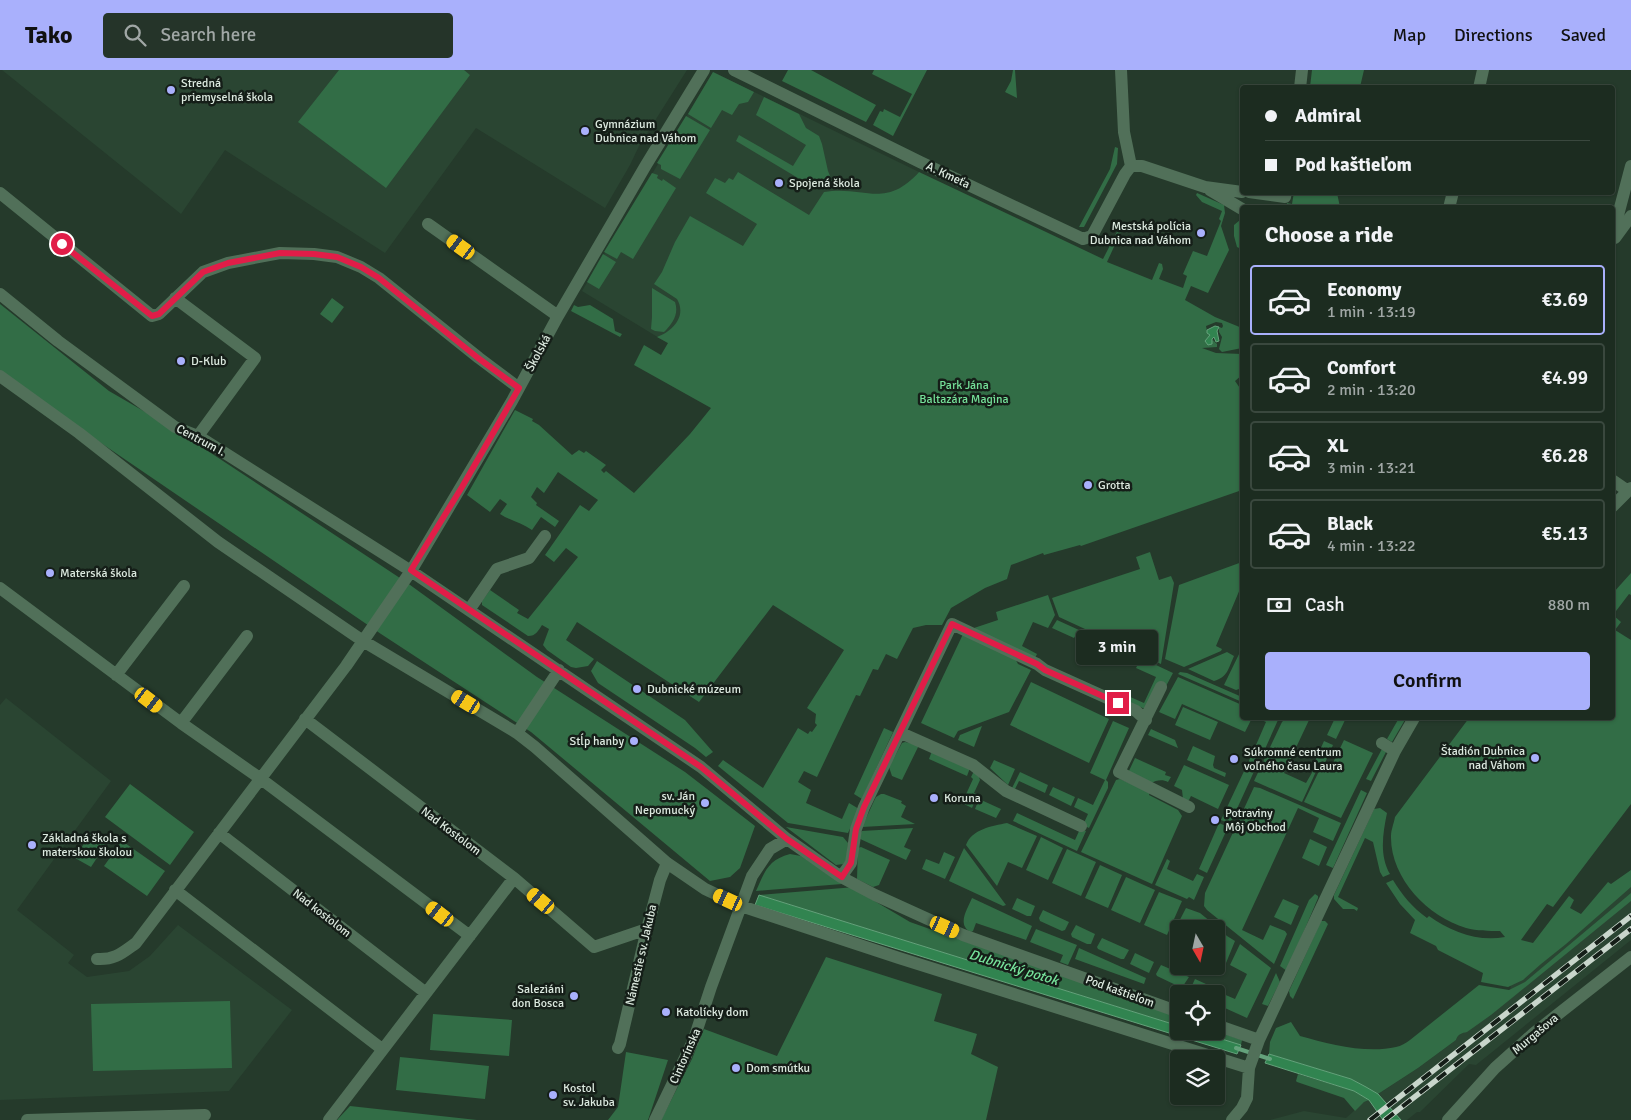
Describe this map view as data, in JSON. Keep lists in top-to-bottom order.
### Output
{
  "streets": {
    "street": [
      "A. Kmeťa",
      "Školská",
      "Centrum I.",
      "Nad Kostolom",
      "Nad kostolom",
      "Námestie sv. Jakuba",
      "Pod kaštieľom",
      "Murgašova",
      "Cintorínska"
    ]
  },
  "crossings": [
    ["Školská", "Centrum I."],
    ["Nad Kostolom", "Námestie sv. Jakuba"],
    ["Pod kaštieľom", "Cintorínska"]
  ],
  "water": ["Dubnický potok"],
  "parks": ["Park Jána Baltazára Magina"],
  "places": [
    "Stredná priemyselná škola",
    "Gymnázium Dubnica nad Váhom",
    "Spojená škola",
    "Mestská polícia Dubnica nad Váhom",
    "D-Klub",
    "Grotta",
    "Materská škola",
    "Dubnické múzeum",
    "Stĺp hanby",
    "Štadión Dubnica nad Váhom",
    "Súkromné centrum voľného času Laura",
    "Koruna",
    "sv. Ján Nepomucký",
    "Potraviny Môj Obchod",
    "Základná škola s materskou školou",
    "Saleziáni don Bosca",
    "Katolícky dom",
    "Dom smútku",
    "Kostol sv. Jakuba"
  ],
  "north": "bottom",
  "page": {
    "header": "Tako",
    "search": "Search here",
    "nav": ["Map", "Directions", "Saved"],
    "banner": ["Admiral", "Pod kaštieľom"],
    "heading": "Choose a ride",
    "list": [
      {
        "name": "Economy",
        "note": "1 min · 13:19",
        "value": "€3.69"
      },
      {
        "name": "Comfort",
        "note": "2 min · 13:20",
        "value": "€4.99"
      },
      {
        "name": "XL",
        "note": "3 min · 13:21",
        "value": "€6.28"
      },
      {
        "name": "Black",
        "note": "4 min · 13:22",
        "value": "€5.13"
      }
    ],
    "pay": ["Cash", "880 m"],
    "bubble": "3 min",
    "buttons": "Confirm"
  }
}
